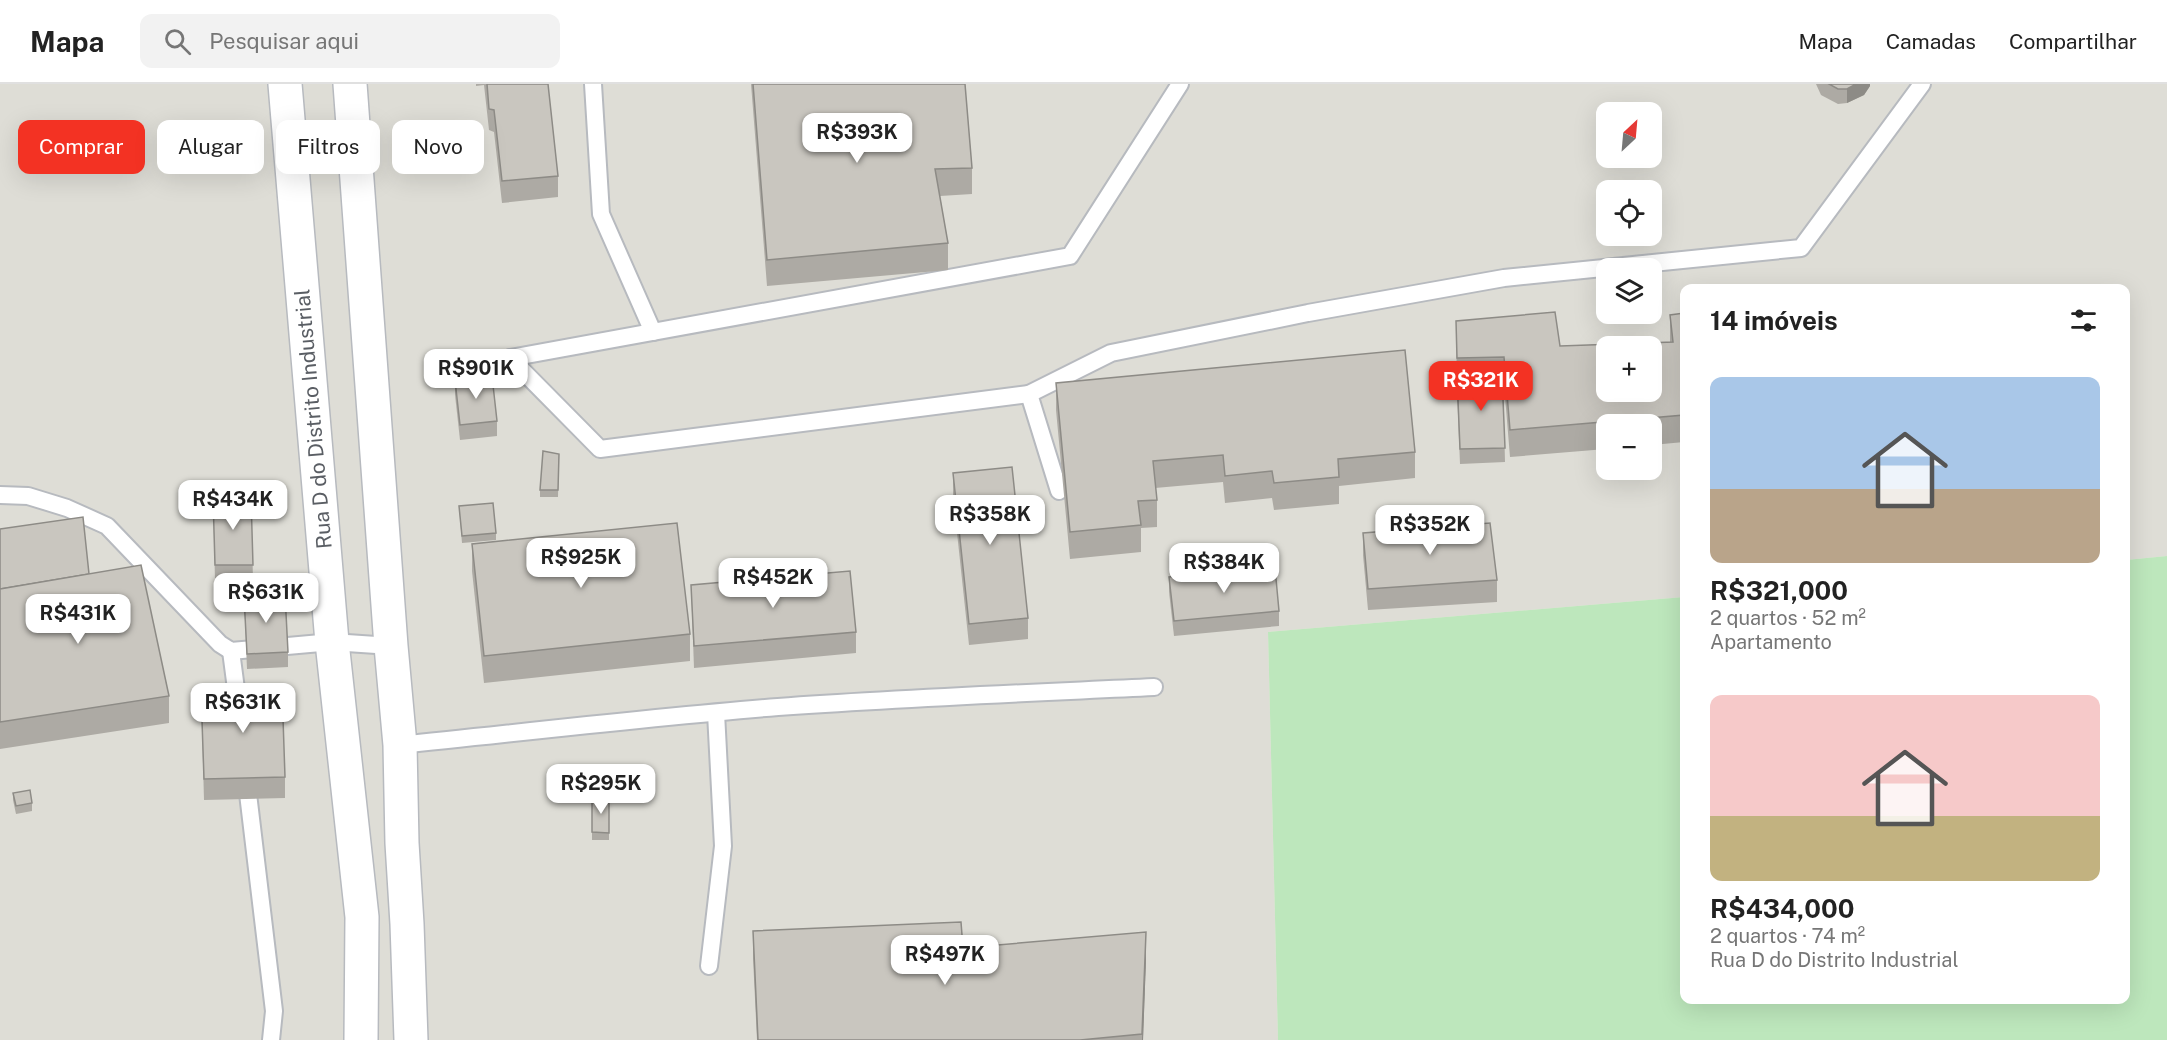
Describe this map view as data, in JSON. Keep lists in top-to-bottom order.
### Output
{
  "streets": {
    "street": ["Rua D do Distrito Industrial"]
  },
  "north": "top right",
  "page": {
    "header": "Mapa",
    "search": "Pesquisar aqui",
    "nav": ["Mapa", "Camadas", "Compartilhar"],
    "map_buttons": ["+", "−"],
    "price": [
      "R$393K",
      "R$901K",
      "R$321K",
      "R$434K",
      "R$358K",
      "R$352K",
      "R$925K",
      "R$384K",
      "R$452K",
      "R$631K",
      "R$431K",
      "R$631K",
      "R$295K",
      "R$497K"
    ],
    "chip": [
      "Comprar",
      "Alugar",
      "Filtros",
      "Novo"
    ],
    "heading": "14 imóveis",
    "list": [
      {
        "name": "R$321,000",
        "note": "2 quartos · 52 m² · Apartamento"
      },
      {
        "name": "R$434,000",
        "note": "2 quartos · 74 m² · Rua D do Distrito Industrial"
      }
    ]
  }
}
